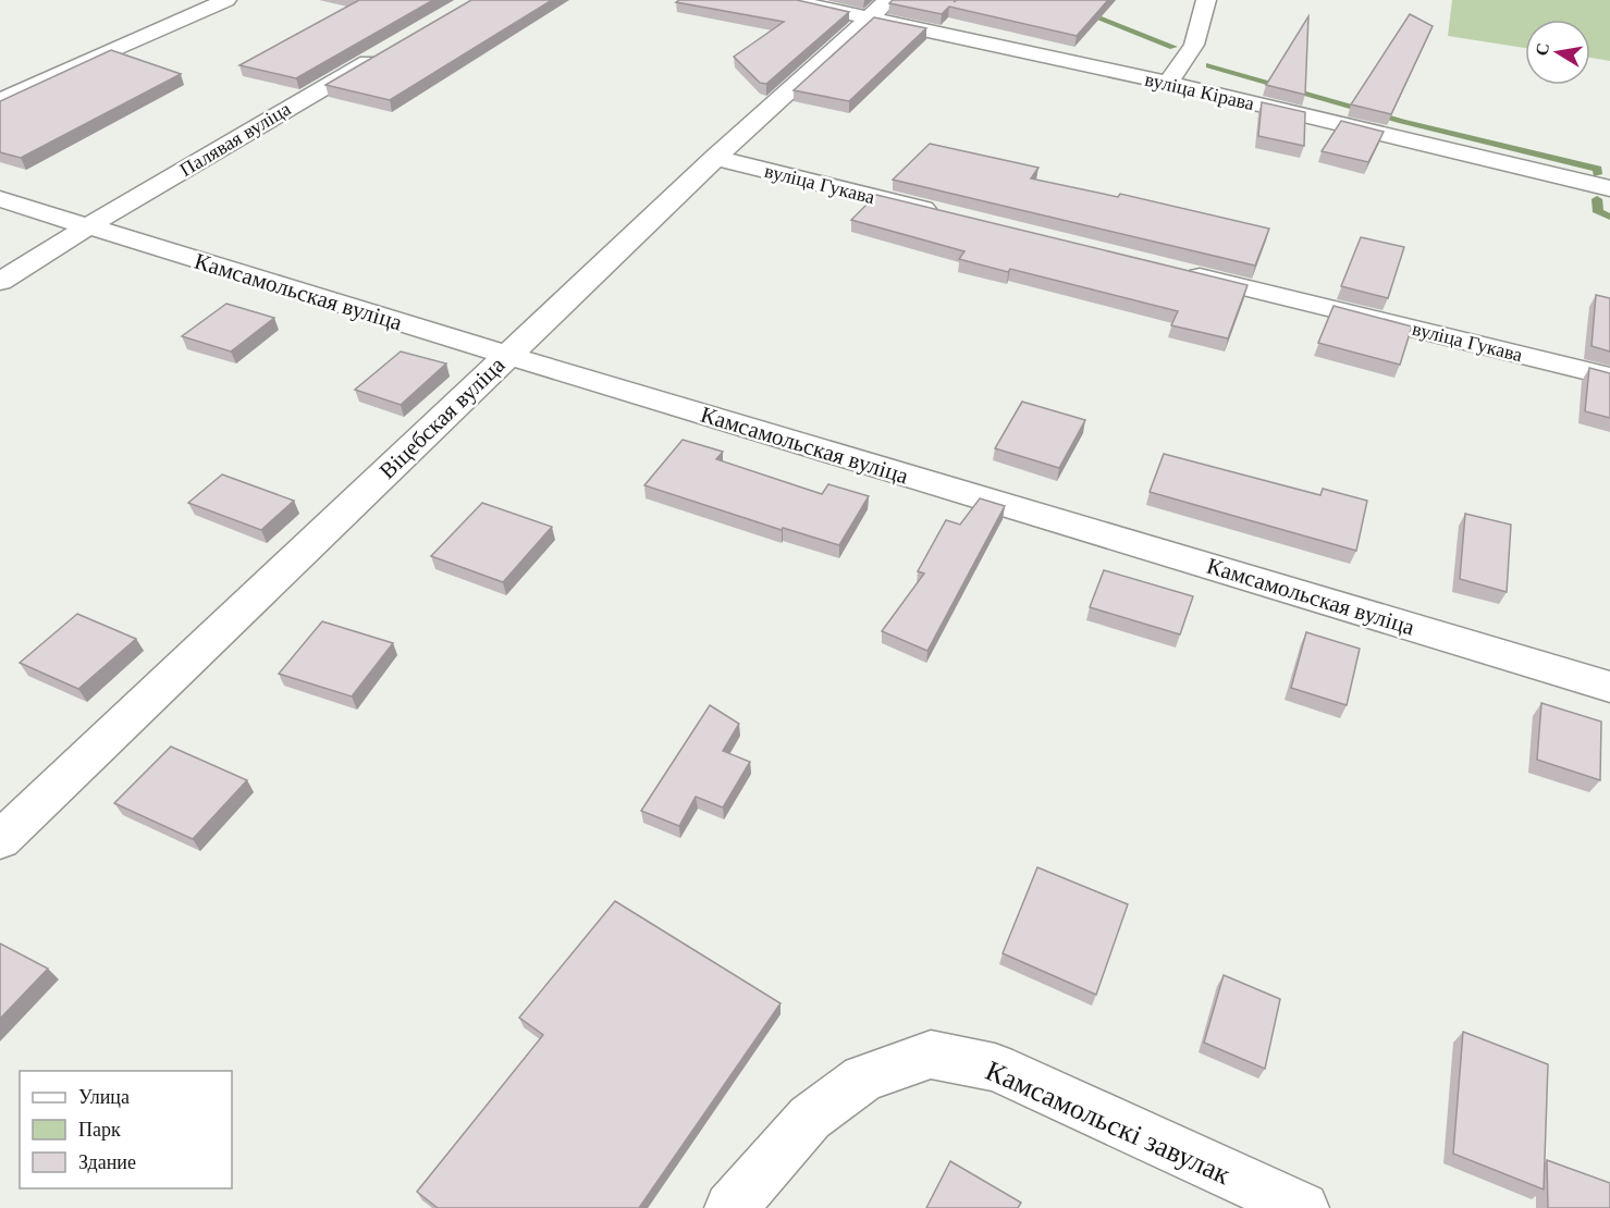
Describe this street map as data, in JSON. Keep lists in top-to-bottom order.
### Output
{
  "streets": {
    "street": [
      "вуліца Кірава",
      "Палявая вуліца",
      "вуліца Гукава",
      "Камсамольская вуліца",
      "Віцебская вуліца",
      "Камсамольскі завулак"
    ]
  },
  "crossings": [
    ["вуліца Кірава", "Віцебская вуліца"],
    ["Палявая вуліца", "Камсамольская вуліца"],
    ["вуліца Гукава", "Віцебская вуліца"],
    ["Камсамольская вуліца", "Віцебская вуліца"]
  ],
  "legend": ["Улица", "Парк", "Здание"],
  "north": "left"
}
